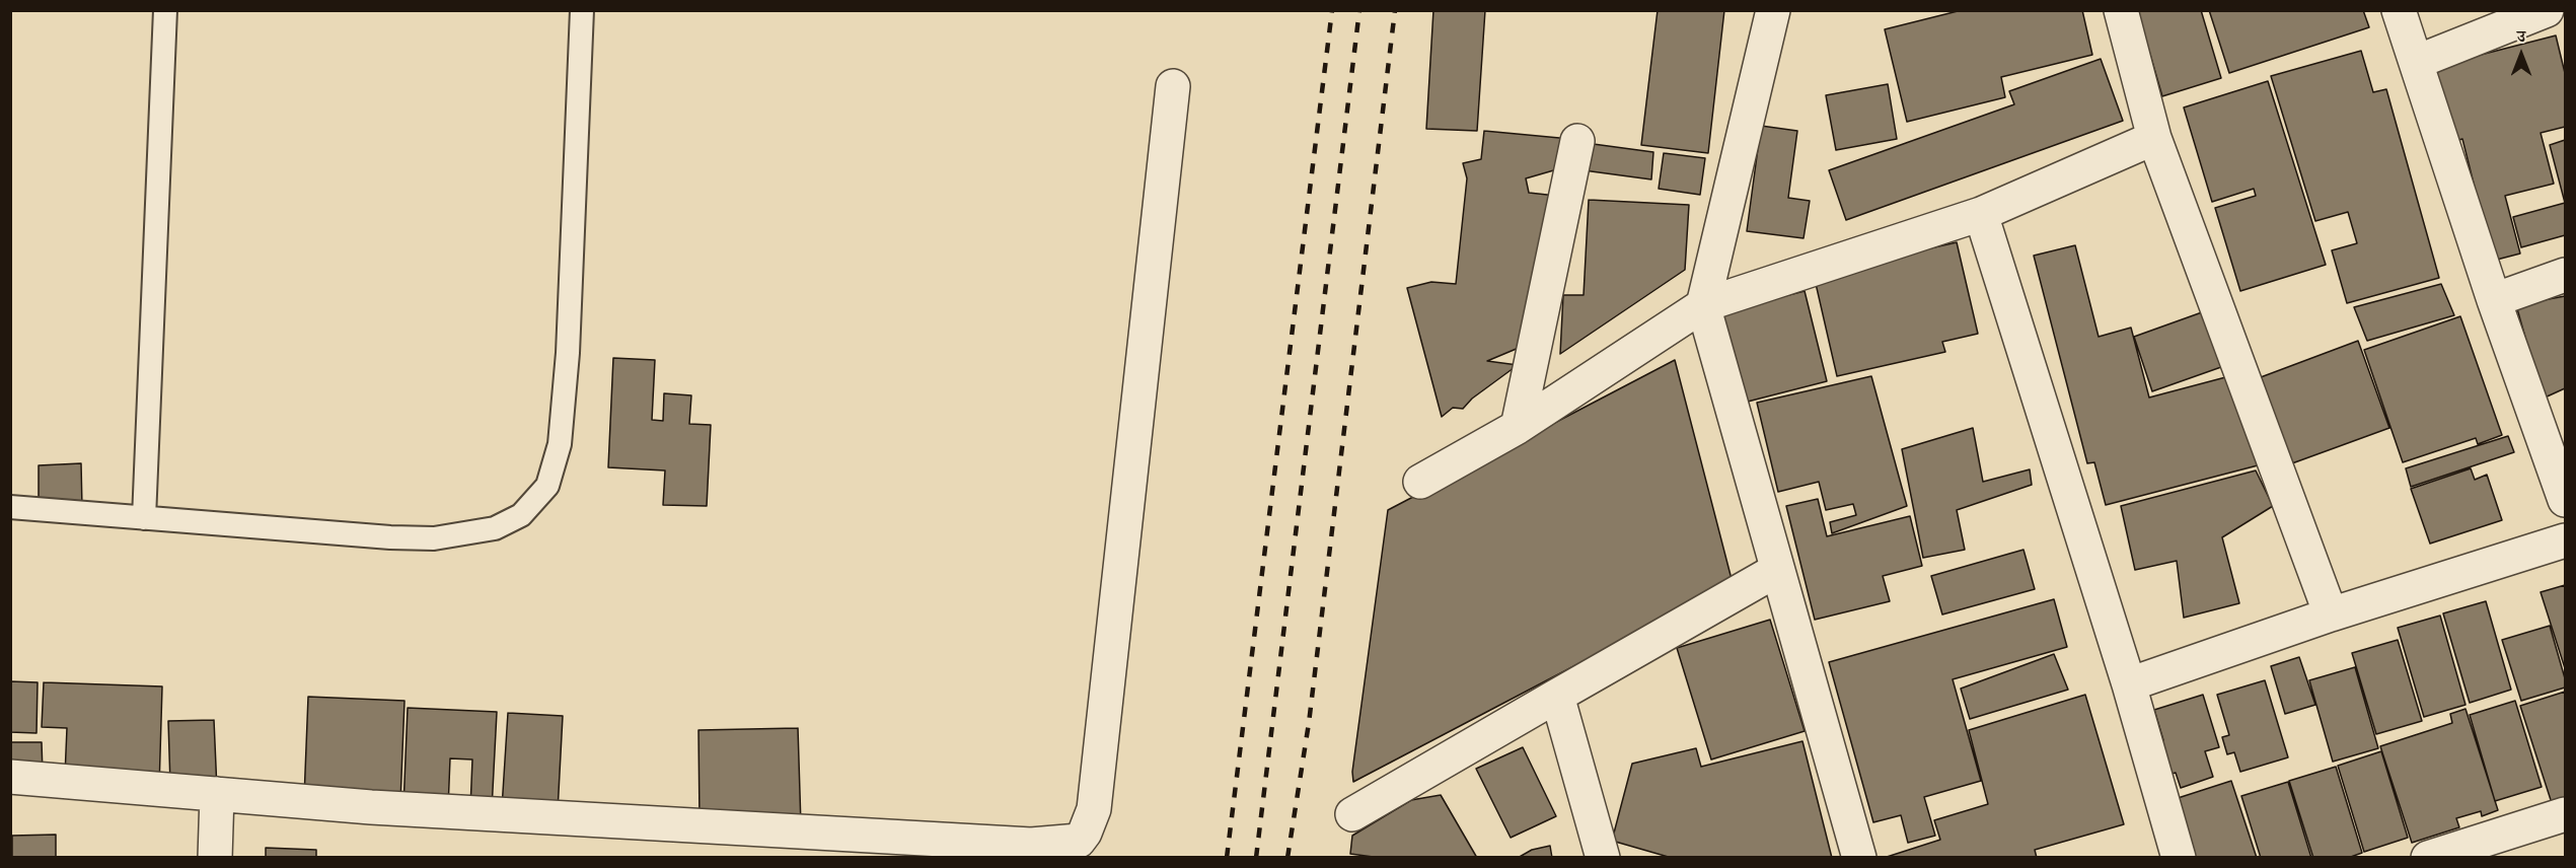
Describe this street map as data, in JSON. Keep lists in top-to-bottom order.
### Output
{
  "north": "top"
}
